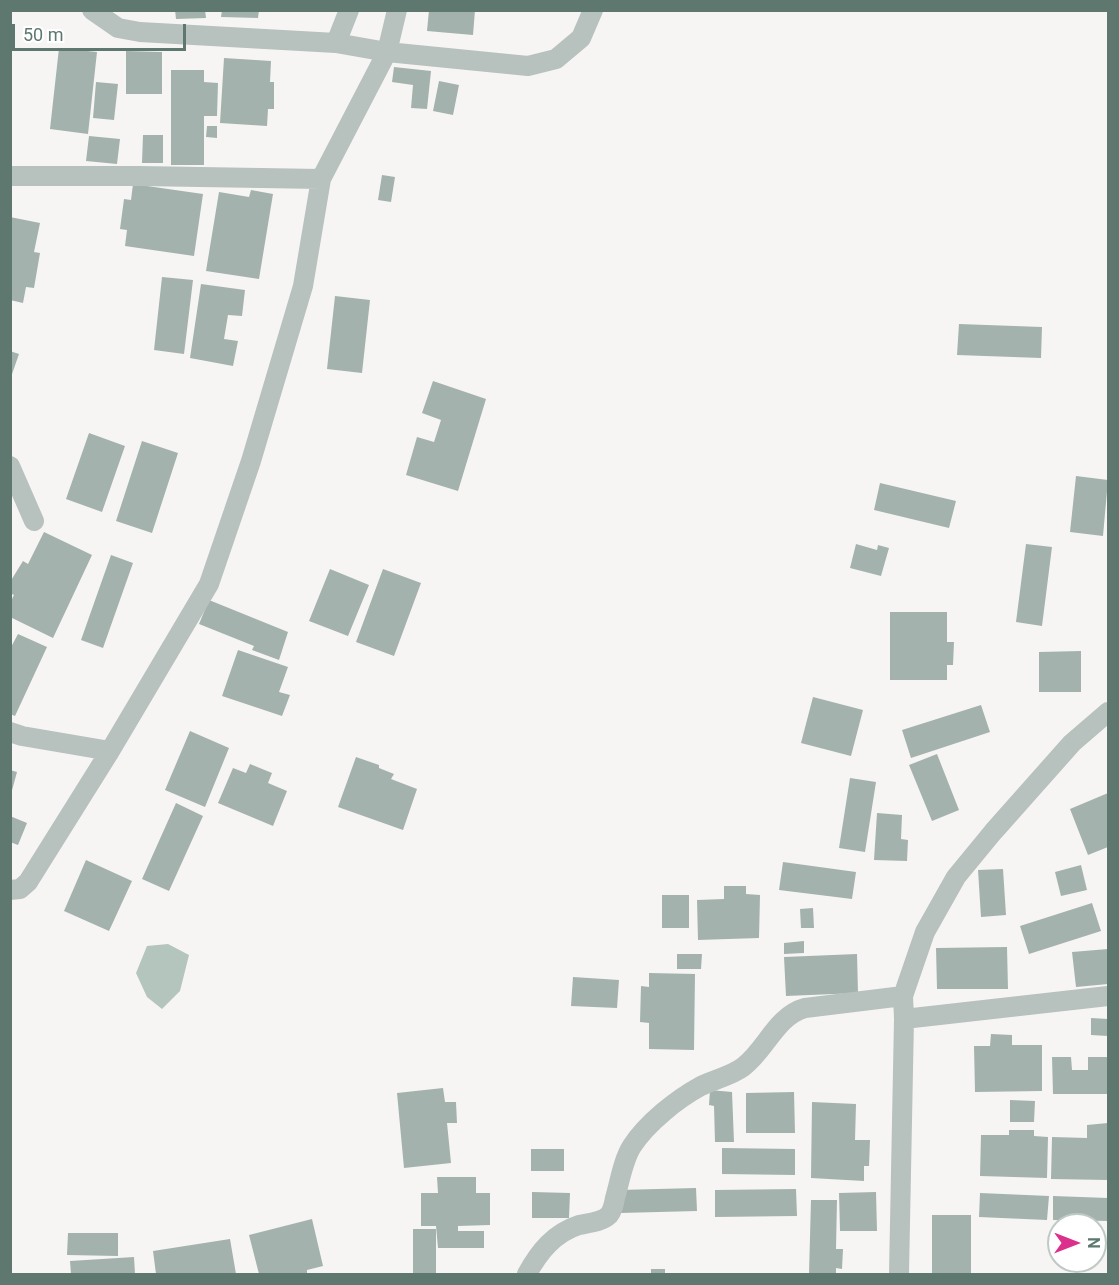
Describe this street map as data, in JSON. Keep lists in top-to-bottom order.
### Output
{
  "scale_bar": "50 m",
  "north": "right"
}
